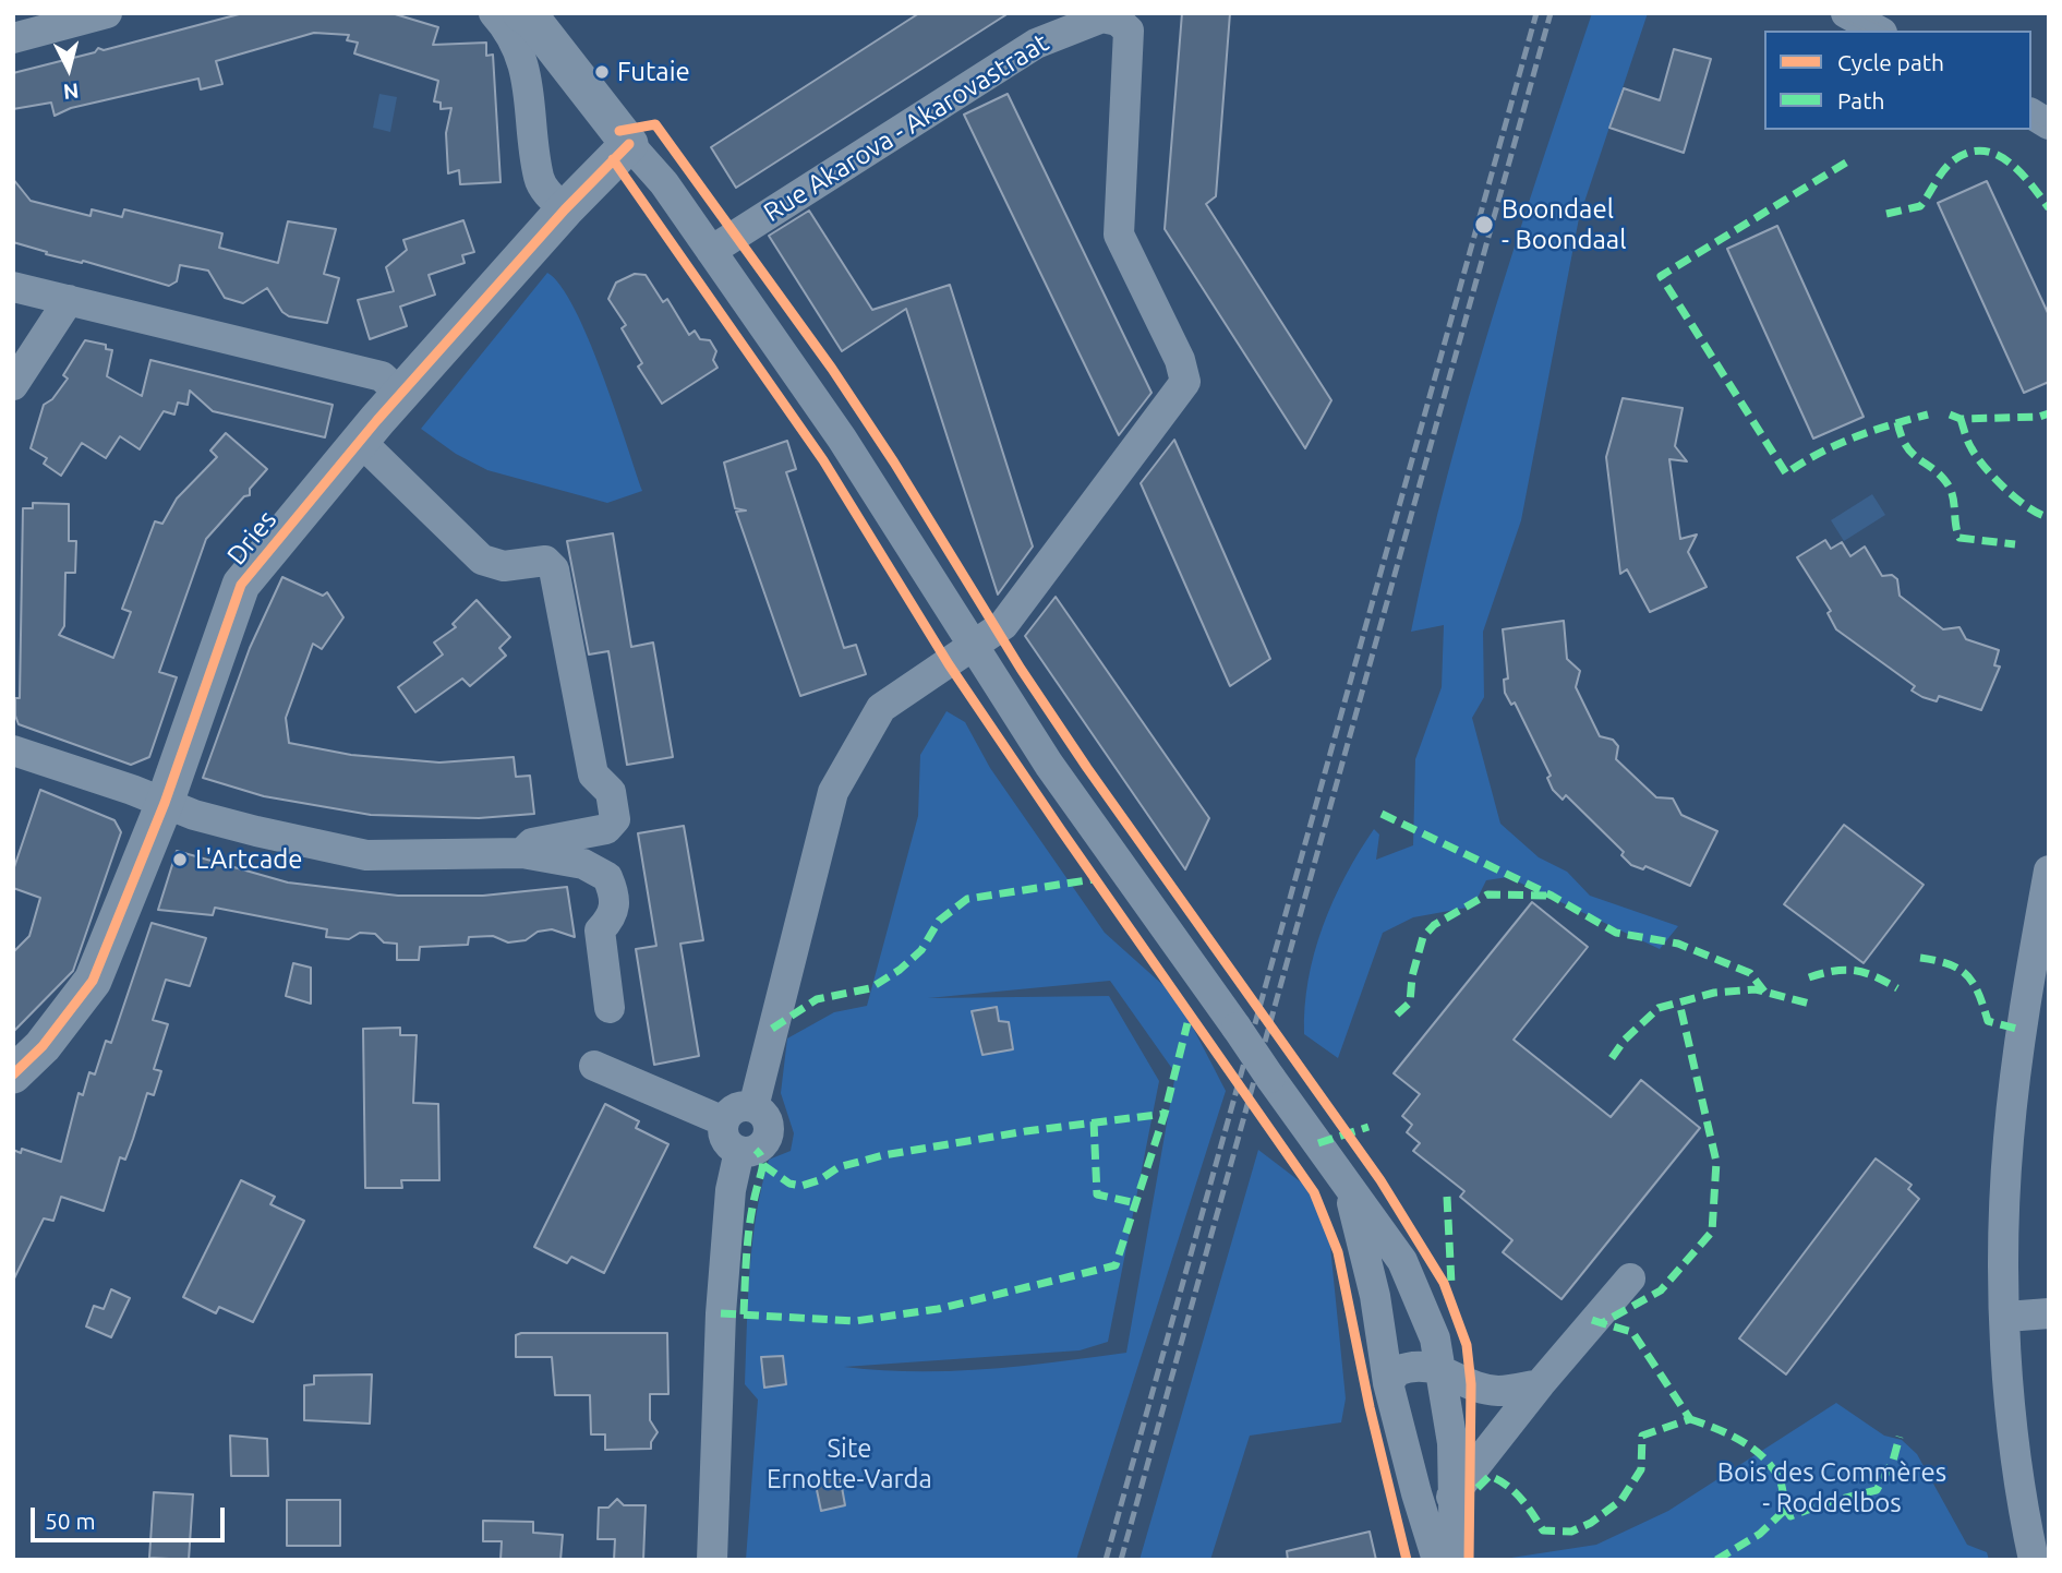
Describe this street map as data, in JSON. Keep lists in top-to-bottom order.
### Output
{
  "streets": {
    "street": ["Rue Akarova - Akarovastraat", "Dries"]
  },
  "parks": ["Site Ernotte-Varda", "Bois des Commères - Roddelbos"],
  "places": ["Futaie", "Boondael - Boondaal", "L'Artcade"],
  "legend": ["Cycle path", "Path"],
  "scale_bar": "50 m",
  "north": "bottom"
}
